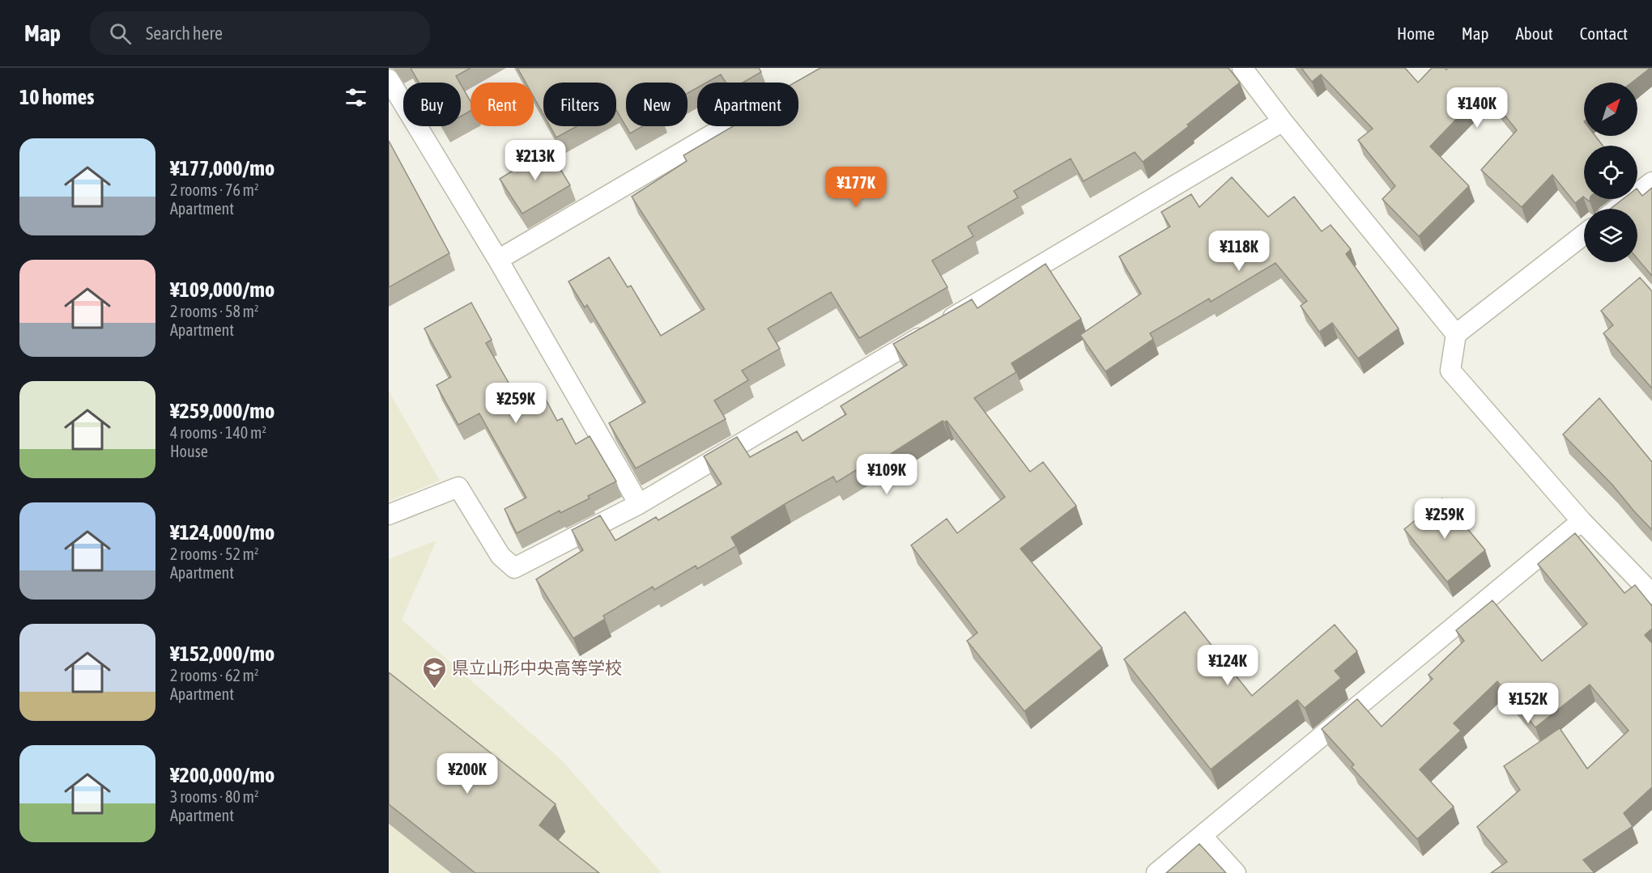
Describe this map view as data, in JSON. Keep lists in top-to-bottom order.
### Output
{
  "places": {
    "school or university": ["県立山形中央高等学校"]
  },
  "north": "top right",
  "page": {
    "header": "Map",
    "search": "Search here",
    "nav": [
      "Home",
      "Map",
      "About",
      "Contact"
    ],
    "heading": "10 homes",
    "chip": [
      "Buy",
      "Rent",
      "Filters",
      "New",
      "Apartment"
    ],
    "price": [
      "¥140K",
      "¥213K",
      "¥177K",
      "¥118K",
      "¥259K",
      "¥109K",
      "¥259K",
      "¥124K",
      "¥152K",
      "¥200K"
    ],
    "list": [
      {
        "name": "¥177,000/mo",
        "note": "2 rooms · 76 m² · Apartment"
      },
      {
        "name": "¥109,000/mo",
        "note": "2 rooms · 58 m² · Apartment"
      },
      {
        "name": "¥259,000/mo",
        "note": "4 rooms · 140 m² · House"
      },
      {
        "name": "¥124,000/mo",
        "note": "2 rooms · 52 m² · Apartment"
      },
      {
        "name": "¥152,000/mo",
        "note": "2 rooms · 62 m² · Apartment"
      },
      {
        "name": "¥200,000/mo",
        "note": "3 rooms · 80 m² · Apartment"
      }
    ]
  }
}
